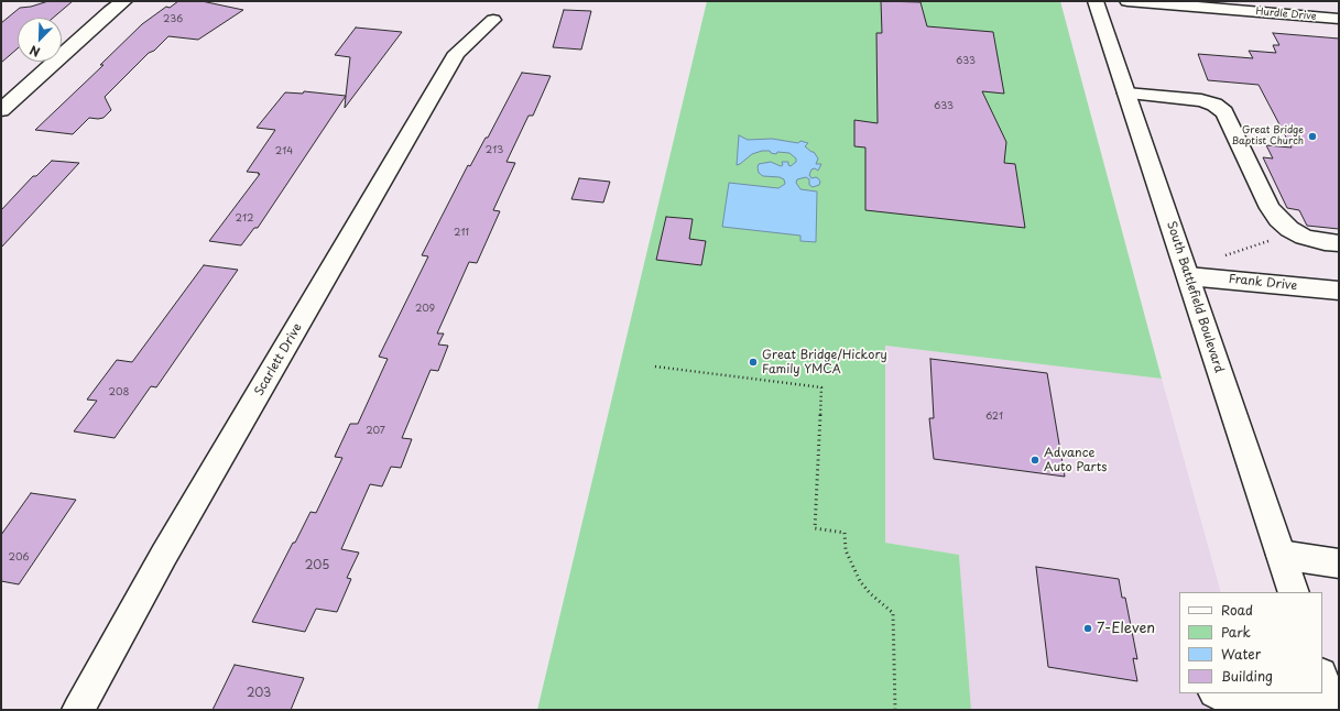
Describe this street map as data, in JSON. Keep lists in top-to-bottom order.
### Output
{
  "streets": {
    "street": [
      "Hurdle Drive",
      "Frank Drive",
      "South Battlefield Boulevard",
      "Scarlett Drive"
    ]
  },
  "crossings": [
    ["Frank Drive", "South Battlefield Boulevard"]
  ],
  "places": [
    "Great Bridge Baptist Church",
    "Great Bridge/Hickory Family YMCA",
    "Advance Auto Parts",
    "7-Eleven"
  ],
  "house_numbers": [
    "236",
    "633",
    "633",
    "213",
    "214",
    "212",
    "211",
    "209",
    "208",
    "621",
    "207",
    "206",
    "205",
    "203"
  ],
  "legend": [
    "Road",
    "Park",
    "Water",
    "Building"
  ],
  "north": "bottom left"
}
